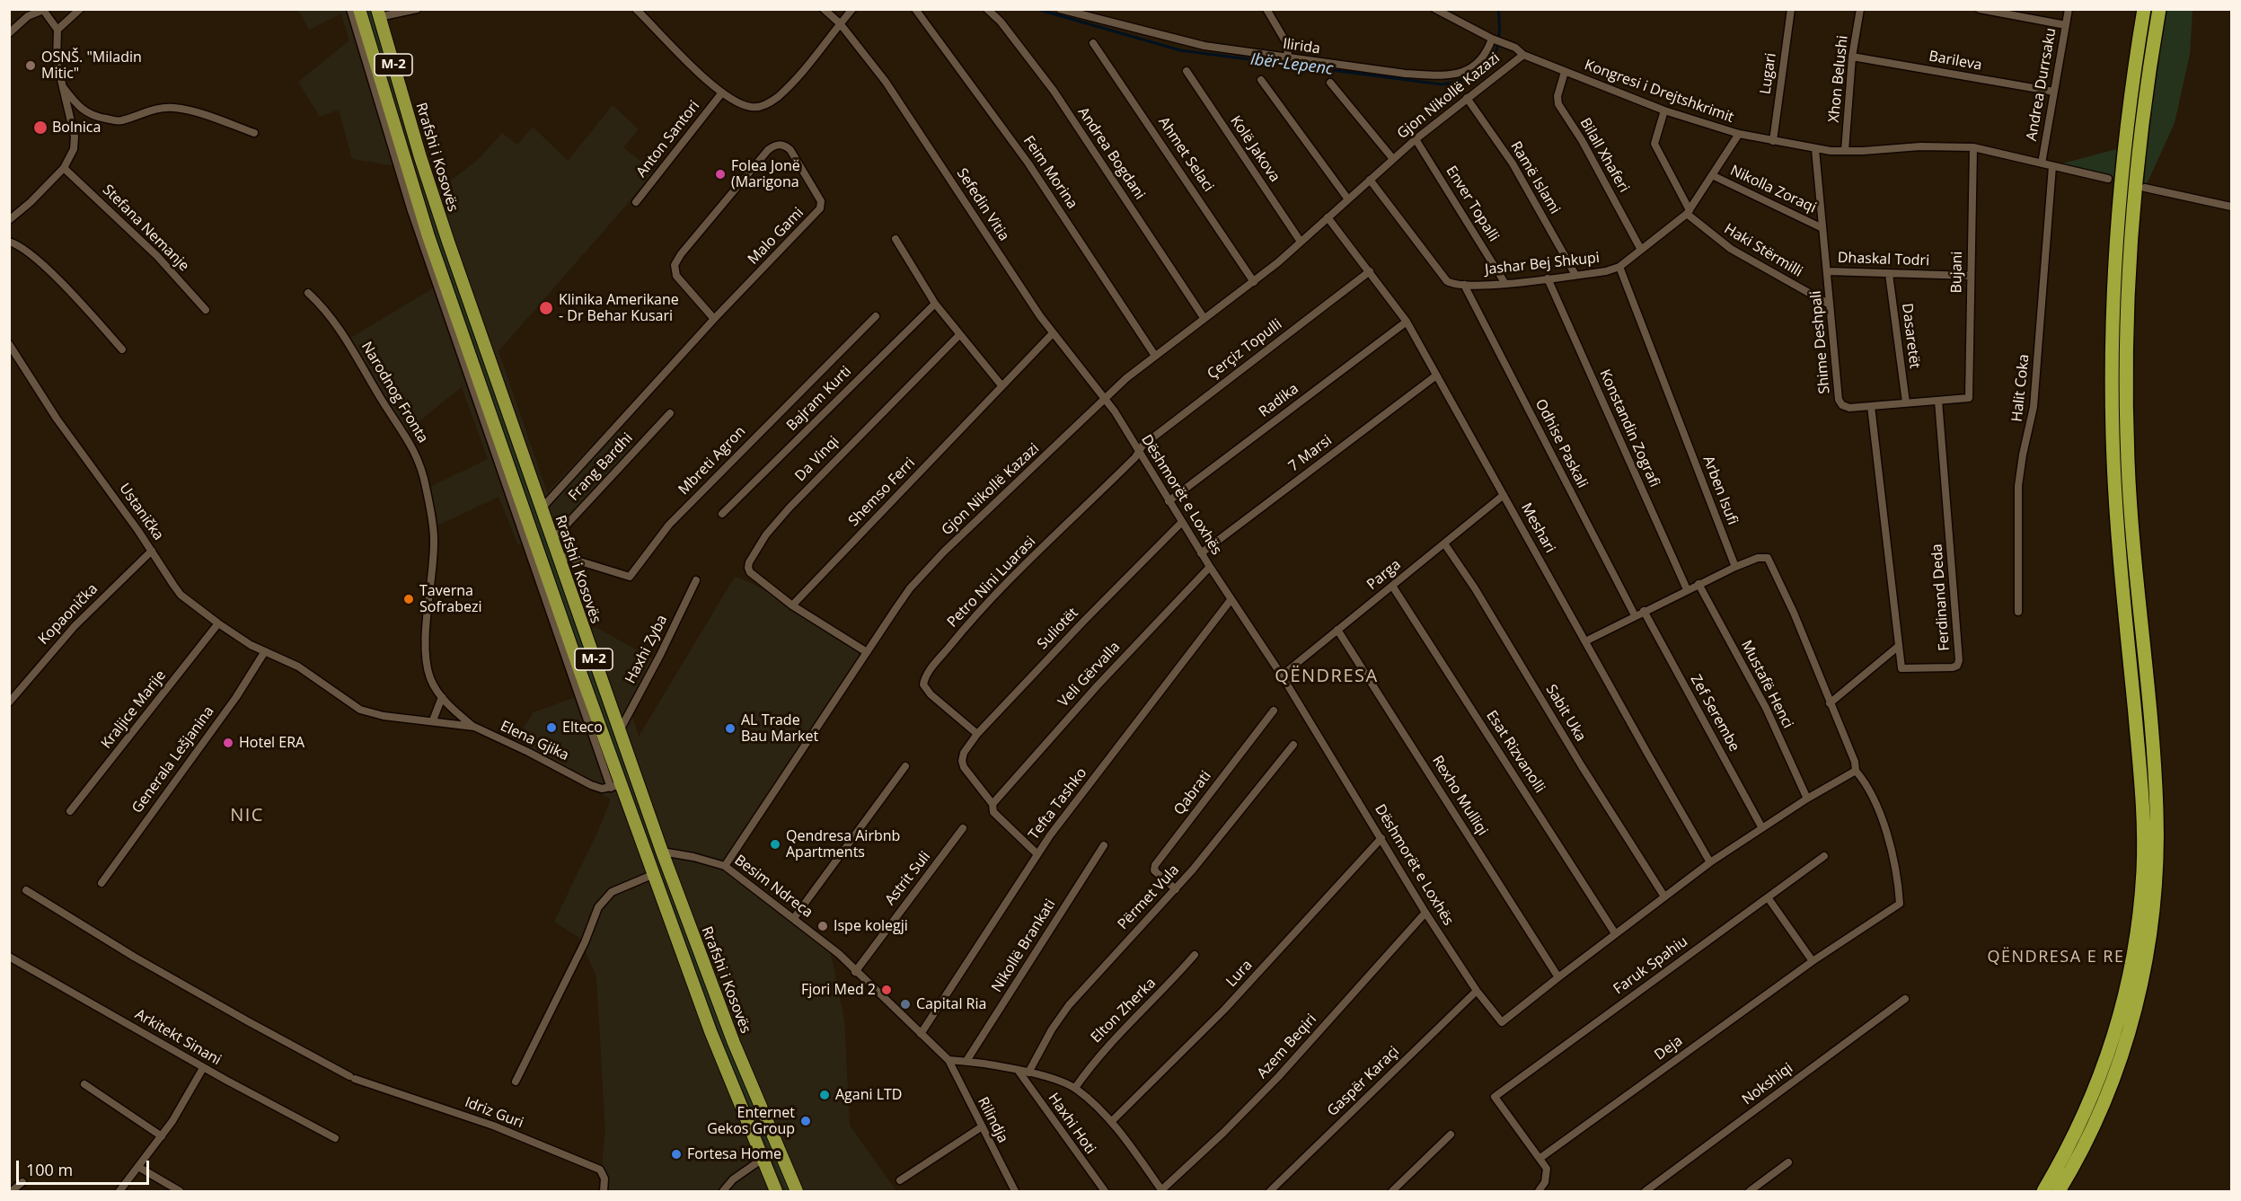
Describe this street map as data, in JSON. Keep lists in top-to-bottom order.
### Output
{
  "streets": {
    "highway": ["M-2", "Rrafshi i Kosovës"],
    "street": [
      "Ilirida",
      "Barileva",
      "Lugari",
      "Xhon Belushi",
      "Andrea Durrsaku",
      "Kongresi i Drejtshkrimit",
      "Gjon Nikollë Kazazi",
      "Anton Santori",
      "Kolë Jakova",
      "Andrea Bogdani",
      "Ahmet Selaci",
      "Bilall Xhaferi",
      "Feim Morina",
      "Ramë Islami",
      "Nikolla Zoraqi",
      "Enver Topalli",
      "Sefedin Vitia",
      "Stefana Nemanje",
      "Malo Gami",
      "Haki Stërmilli",
      "Dhaskal Todri",
      "Jashar Bej Shkupi",
      "Bujani",
      "Dasaretët",
      "Shime Deshpali",
      "Çerçiz Topulli",
      "Halit Coka",
      "Narodnog Fronta",
      "Bajram Kurti",
      "Radika",
      "Konstandin Zografi",
      "Odhise Paskali",
      "7 Marsi",
      "Da Vinqi",
      "Mbreti Agron",
      "Frang Bardhi",
      "Arben Isufi",
      "Shemso Ferri",
      "Dëshmorët e Loxhës",
      "Ustanička",
      "Meshari",
      "Parga",
      "Petro Nini Luarasi",
      "Ferdinand Deda",
      "Kopaonička",
      "Suliotët",
      "Haxhi Zyba",
      "Veli Gërvalla",
      "Mustafë Henci",
      "Kraljice Marije",
      "Sabit Uka",
      "Zef Serembe",
      "Elena Gjika",
      "Esat Rizvanolli",
      "Generala Lešjanina",
      "Qabrati",
      "Rexho Mulliqi",
      "Tefta Tashko",
      "Astrit Suli",
      "Besim Ndreca",
      "Përmet Vula",
      "Nikollë Brankati",
      "Faruk Spahiu",
      "Lura",
      "Elton Zherka",
      "Arkitekt Sinani",
      "Azem Beqiri",
      "Deja",
      "Gaspër Karaçi",
      "Nokshiqi",
      "Idriz Guri",
      "Rilindja",
      "Haxhi Hoti"
    ]
  },
  "crossings": [
    ["Barileva", "Xhon Belushi"],
    ["Barileva", "Andrea Durrsaku"],
    ["M-2", "Elena Gjika"],
    ["Lugari", "Kongresi i Drejtshkrimit"],
    ["Xhon Belushi", "Kongresi i Drejtshkrimit"],
    ["Andrea Durrsaku", "Kongresi i Drejtshkrimit"],
    ["Kongresi i Drejtshkrimit", "Gjon Nikollë Kazazi"],
    ["Kongresi i Drejtshkrimit", "Bilall Xhaferi"],
    ["Kongresi i Drejtshkrimit", "Jashar Bej Shkupi"],
    ["Kongresi i Drejtshkrimit", "Bujani"],
    ["Kongresi i Drejtshkrimit", "Shime Deshpali"],
    ["Kongresi i Drejtshkrimit", "Halit Coka"],
    ["Gjon Nikollë Kazazi", "Kolë Jakova"],
    ["Gjon Nikollë Kazazi", "Andrea Bogdani"],
    ["Gjon Nikollë Kazazi", "Ahmet Selaci"],
    ["Gjon Nikollë Kazazi", "Feim Morina"],
    ["Gjon Nikollë Kazazi", "Ramë Islami"],
    ["Gjon Nikollë Kazazi", "Enver Topalli"],
    ["Gjon Nikollë Kazazi", "Sefedin Vitia"],
    ["Gjon Nikollë Kazazi", "Jashar Bej Shkupi"],
    ["Gjon Nikollë Kazazi", "Dëshmorët e Loxhës"],
    ["Gjon Nikollë Kazazi", "Meshari"],
    ["Gjon Nikollë Kazazi", "Besim Ndreca"],
    ["Bilall Xhaferi", "Jashar Bej Shkupi"],
    ["Rrafshi i Kosovës", "Malo Gami"],
    ["Rrafshi i Kosovës", "Mbreti Agron"],
    ["Rrafshi i Kosovës", "Frang Bardhi"],
    ["Rrafshi i Kosovës", "Haxhi Zyba"],
    ["Rrafshi i Kosovës", "Besim Ndreca"],
    ["Ramë Islami", "Jashar Bej Shkupi"],
    ["Nikolla Zoraqi", "Jashar Bej Shkupi"],
    ["Nikolla Zoraqi", "Shime Deshpali"],
    ["Enver Topalli", "Jashar Bej Shkupi"],
    ["Sefedin Vitia", "Shemso Ferri"],
    ["Sefedin Vitia", "Dëshmorët e Loxhës"],
    ["Haki Stërmilli", "Jashar Bej Shkupi"],
    ["Haki Stërmilli", "Shime Deshpali"],
    ["Dhaskal Todri", "Bujani"],
    ["Dhaskal Todri", "Dasaretët"],
    ["Dhaskal Todri", "Shime Deshpali"],
    ["Jashar Bej Shkupi", "Konstandin Zografi"],
    ["Jashar Bej Shkupi", "Odhise Paskali"],
    ["Jashar Bej Shkupi", "Arben Isufi"],
    ["Bujani", "Shime Deshpali"],
    ["Dasaretët", "Shime Deshpali"],
    ["Shime Deshpali", "Ferdinand Deda"],
    ["Çerçiz Topulli", "Dëshmorët e Loxhës"],
    ["Çerçiz Topulli", "Meshari"],
    ["Çerçiz Topulli", "Petro Nini Luarasi"],
    ["Narodnog Fronta", "Elena Gjika"],
    ["Radika", "Dëshmorët e Loxhës"],
    ["Radika", "Meshari"],
    ["7 Marsi", "Dëshmorët e Loxhës"],
    ["7 Marsi", "Meshari"],
    ["Da Vinqi", "Shemso Ferri"],
    ["Dëshmorët e Loxhës", "Meshari"],
    ["Dëshmorët e Loxhës", "Parga"],
    ["Dëshmorët e Loxhës", "Petro Nini Luarasi"],
    ["Dëshmorët e Loxhës", "Suliotët"],
    ["Dëshmorët e Loxhës", "Veli Gërvalla"],
    ["Dëshmorët e Loxhës", "Mustafë Henci"],
    ["Dëshmorët e Loxhës", "Sabit Uka"],
    ["Dëshmorët e Loxhës", "Zef Serembe"],
    ["Dëshmorët e Loxhës", "Esat Rizvanolli"],
    ["Dëshmorët e Loxhës", "Rexho Mulliqi"],
    ["Dëshmorët e Loxhës", "Tefta Tashko"],
    ["Dëshmorët e Loxhës", "Lura"],
    ["Dëshmorët e Loxhës", "Azem Beqiri"],
    ["Dëshmorët e Loxhës", "Deja"],
    ["Dëshmorët e Loxhës", "Gaspër Karaçi"],
    ["Ustanička", "Kopaonička"],
    ["Ustanička", "Kraljice Marije"],
    ["Ustanička", "Elena Gjika"],
    ["Ustanička", "Generala Lešjanina"],
    ["Meshari", "Parga"],
    ["Parga", "Sabit Uka"],
    ["Parga", "Esat Rizvanolli"],
    ["Parga", "Rexho Mulliqi"],
    ["Petro Nini Luarasi", "Suliotët"],
    ["Suliotët", "Veli Gërvalla"],
    ["Qabrati", "Përmet Vula"],
    ["Tefta Tashko", "Besim Ndreca"],
    ["Astrit Suli", "Besim Ndreca"],
    ["Besim Ndreca", "Rilindja"],
    ["Faruk Spahiu", "Deja"]
  ],
  "districts": ["QËNDRESA", "NIC", "QËNDRESA E RE"],
  "water": ["Ibër-Lepenc"],
  "places": [
    "OSNŠ. \"Miladin Mitic\"",
    "Bolnica",
    "Folea Jonë (Marigona",
    "Klinika Amerikane - Dr Behar Kusari",
    "Taverna Sofrabezi",
    "Elteco",
    "AL Trade Bau Market",
    "Hotel ERA",
    "Qendresa Airbnb Apartments",
    "Ispe kolegji",
    "Fjori Med 2",
    "Capital Ria",
    "Agani LTD",
    "Enternet Gekos Group",
    "Fortesa Home"
  ],
  "scale_bar": "100 m"
}
